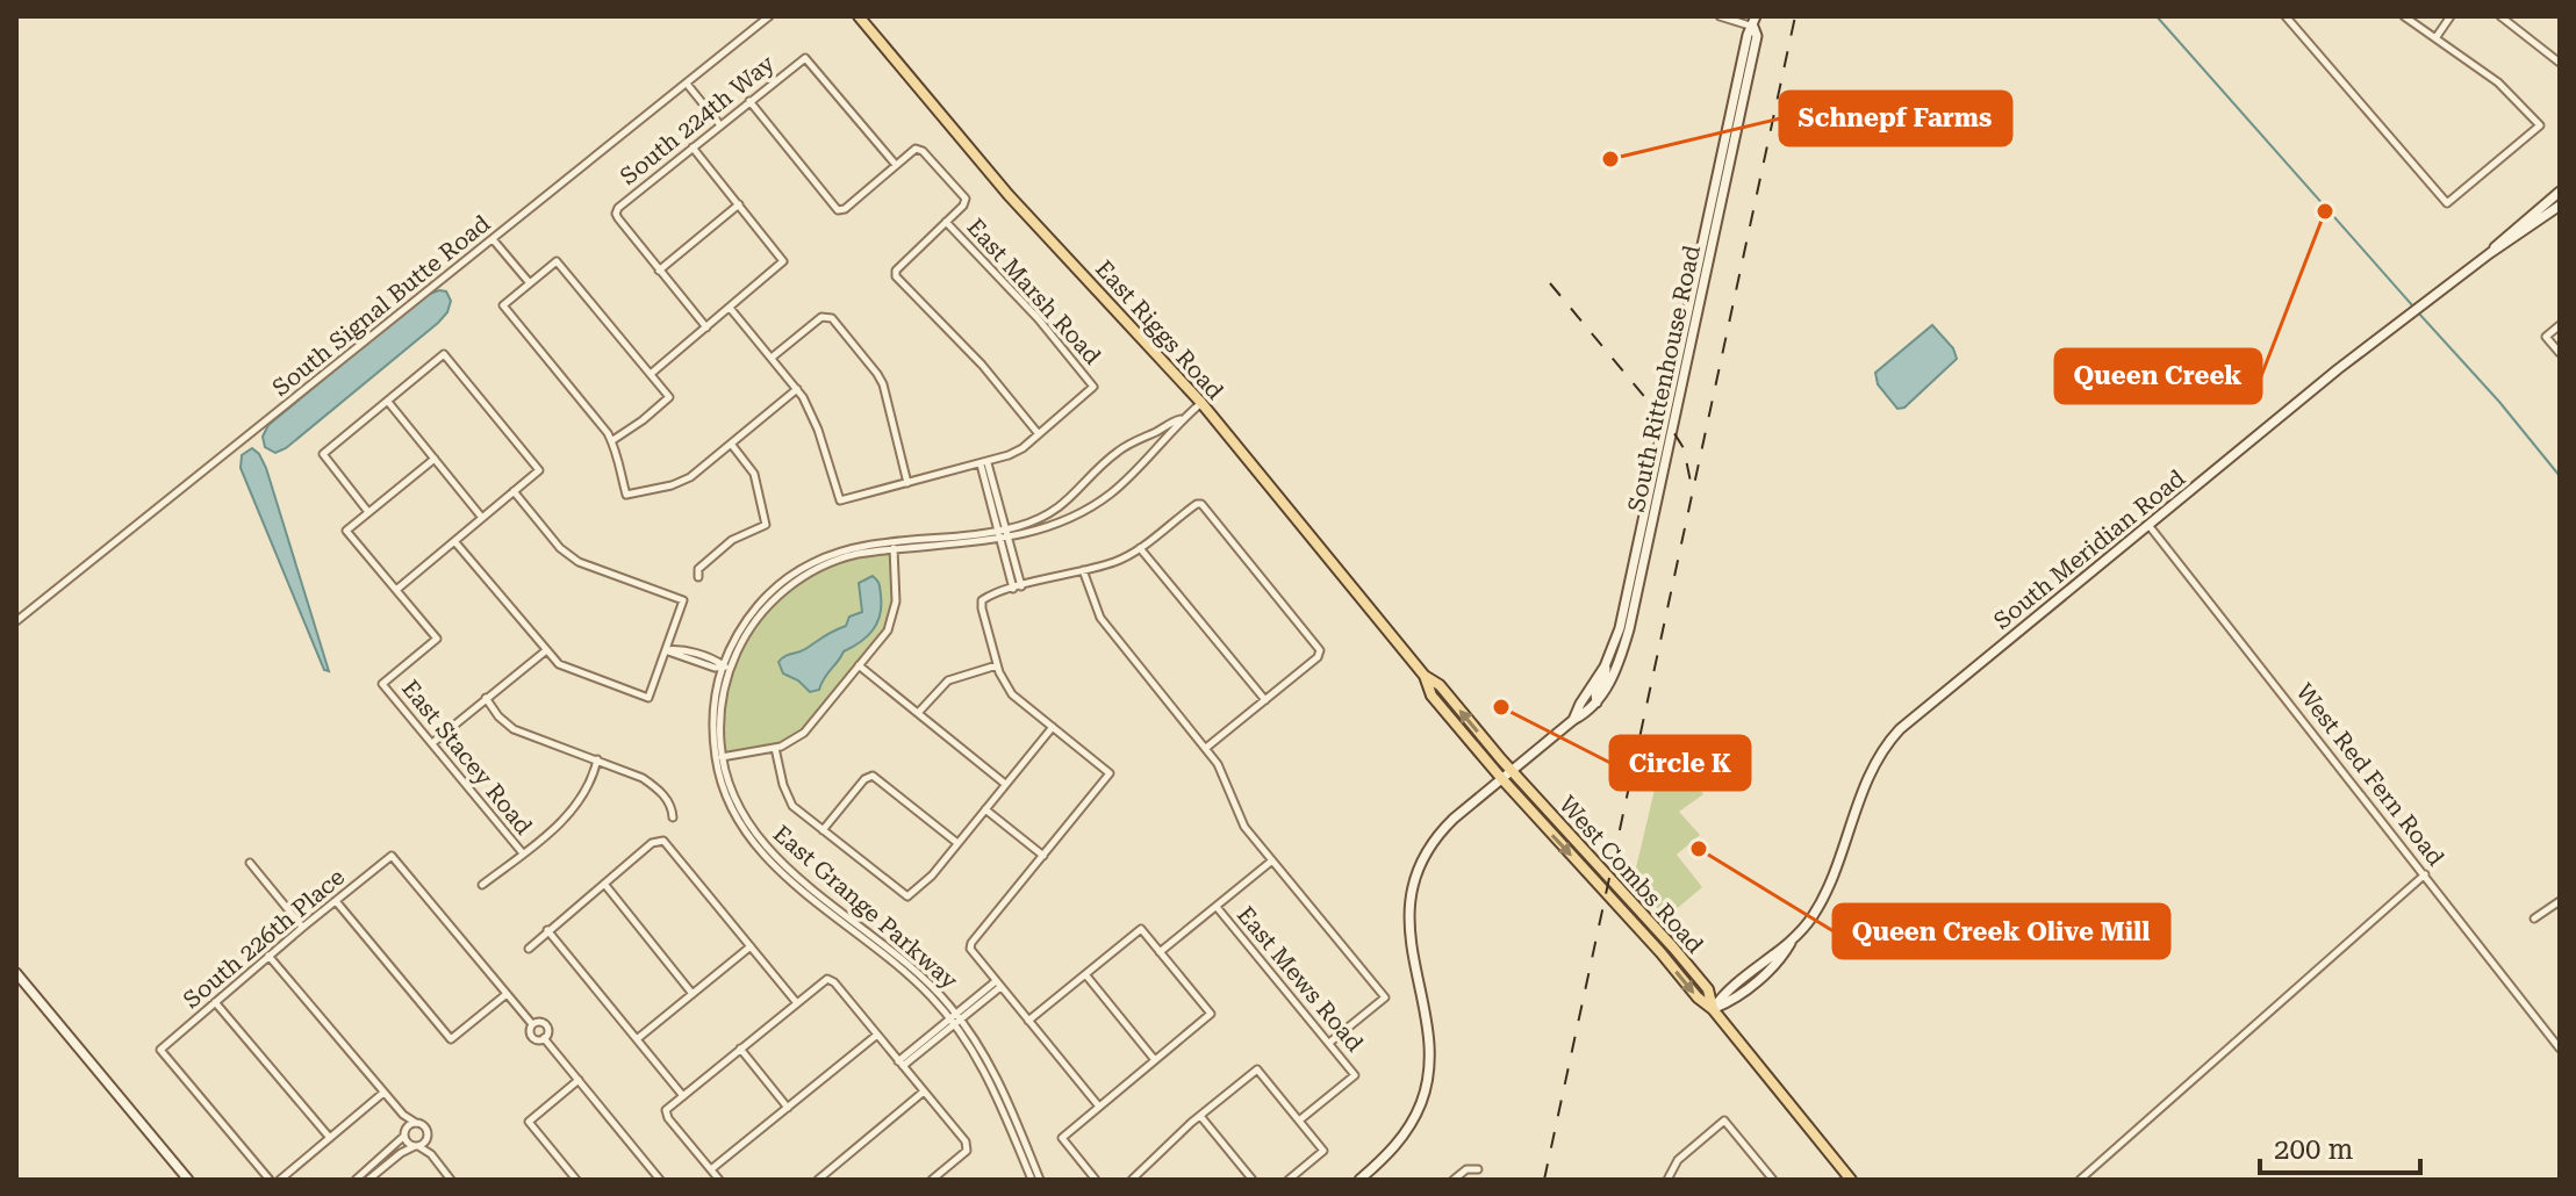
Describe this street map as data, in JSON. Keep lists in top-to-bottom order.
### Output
{
  "streets": {
    "main road": [
      "East Riggs Road",
      "South Rittenhouse Road",
      "South Meridian Road",
      "West Combs Road"
    ],
    "street": [
      "South 224th Way",
      "East Marsh Road",
      "South Signal Butte Road",
      "East Stacey Road",
      "West Red Fern Road",
      "East Grange Parkway",
      "South 226th Place",
      "East Mews Road"
    ]
  },
  "crossings": [
    ["South 224th Way", "East Marsh Road"],
    ["East Riggs Road", "South Rittenhouse Road"],
    ["East Riggs Road", "West Combs Road"],
    ["South Rittenhouse Road", "West Combs Road"],
    ["South Meridian Road", "West Red Fern Road"],
    ["South Meridian Road", "West Combs Road"]
  ],
  "places": [
    "Schnepf Farms",
    "Queen Creek",
    "Circle K",
    "Queen Creek Olive Mill"
  ],
  "scale_bar": "200 m"
}
